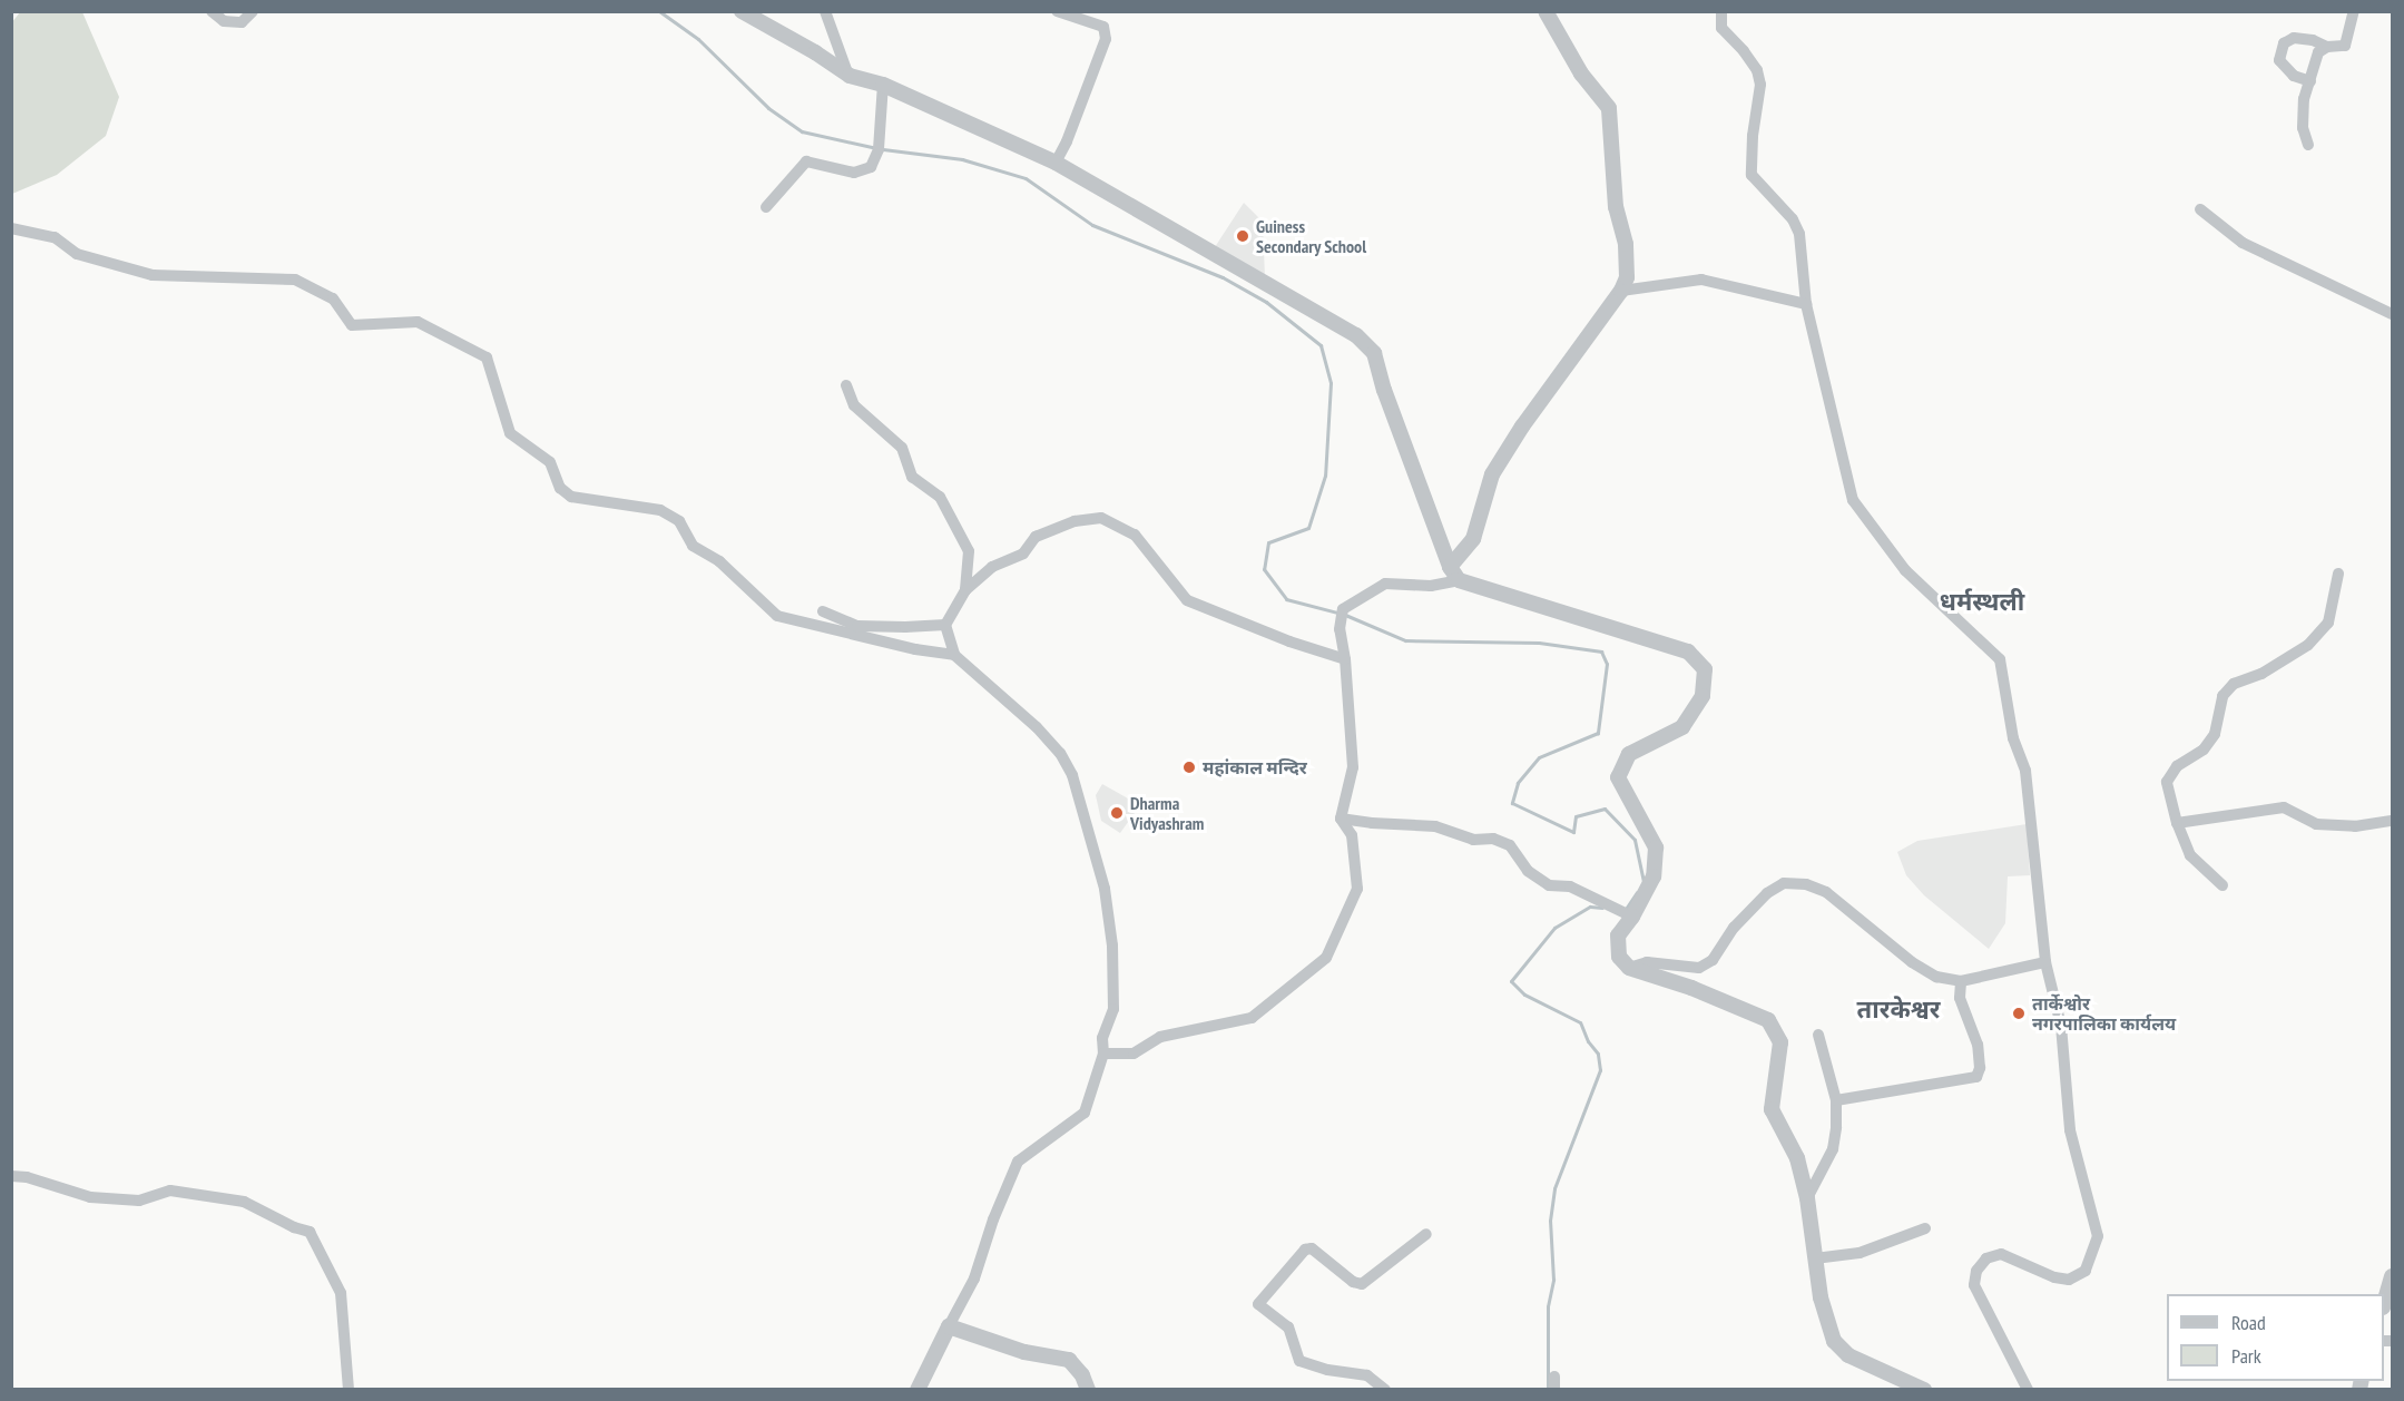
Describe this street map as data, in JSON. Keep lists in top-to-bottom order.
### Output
{
  "districts": ["धर्मस्थली", "तारकेश्वर"],
  "places": [
    "Guiness Secondary School",
    "महांकाल मन्दिर",
    "Dharma Vidyashram",
    "तार्केश्वोर नगरपालिका कार्यलय"
  ],
  "legend": ["Road", "Park"]
}
